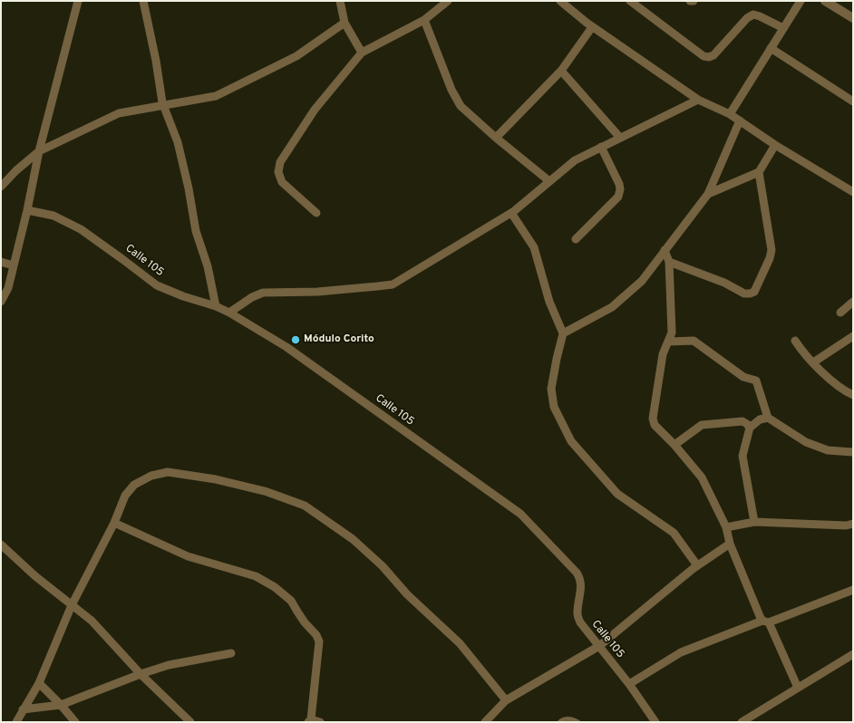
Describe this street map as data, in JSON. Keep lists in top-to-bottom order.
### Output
{
  "streets": {
    "street": ["Calle 105"]
  },
  "places": ["Módulo Corito"]
}
